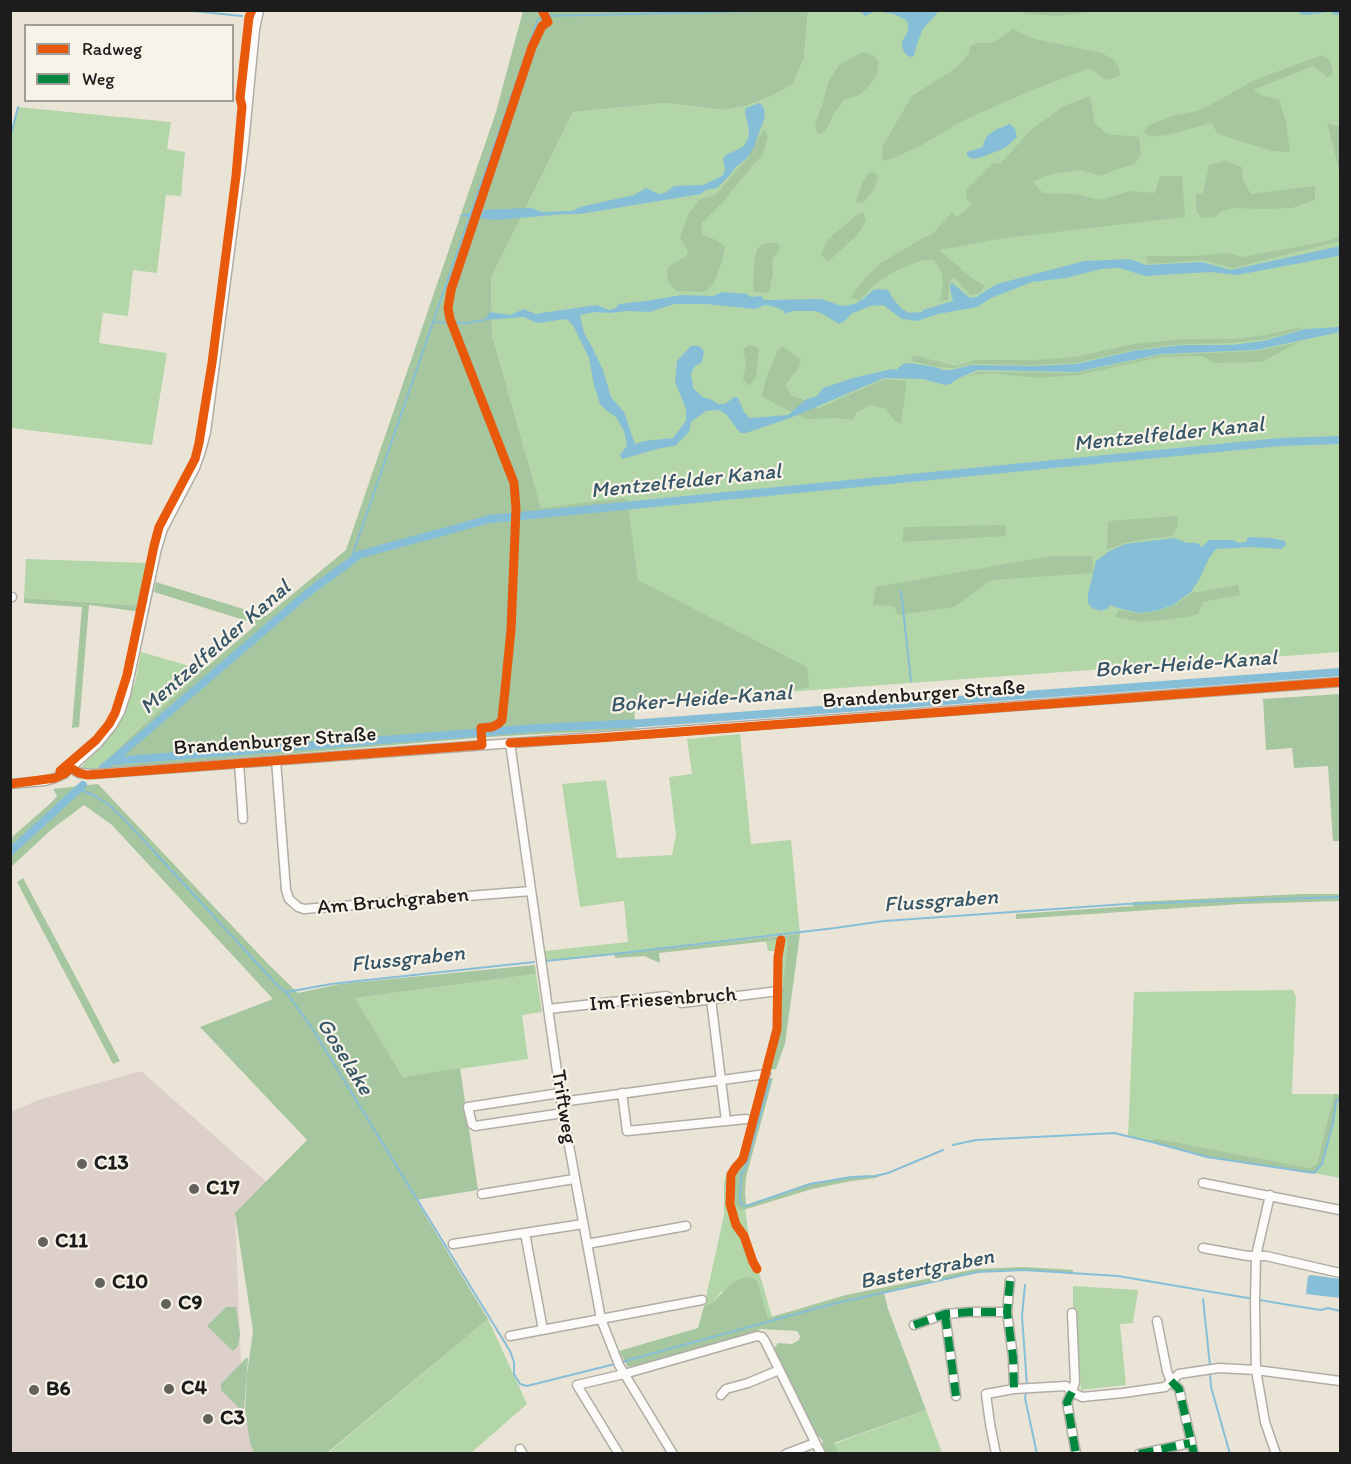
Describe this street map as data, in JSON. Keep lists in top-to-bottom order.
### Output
{
  "streets": {
    "street": [
      "Brandenburger Straße",
      "Am Bruchgraben",
      "Im Friesenbruch",
      "Triftweg"
    ]
  },
  "crossings": [
    ["Brandenburger Straße", "Am Bruchgraben"],
    ["Brandenburger Straße", "Triftweg"],
    ["Am Bruchgraben", "Triftweg"],
    ["Im Friesenbruch", "Triftweg"]
  ],
  "water": [
    "Mentzelfelder Kanal",
    "Boker-Heide-Kanal",
    "Flussgraben",
    "Goselake",
    "Bastertgraben"
  ],
  "places": [
    "C13",
    "C17",
    "C11",
    "C10",
    "C9",
    "C4",
    "B6",
    "C3"
  ],
  "legend": ["Radweg", "Weg"]
}
